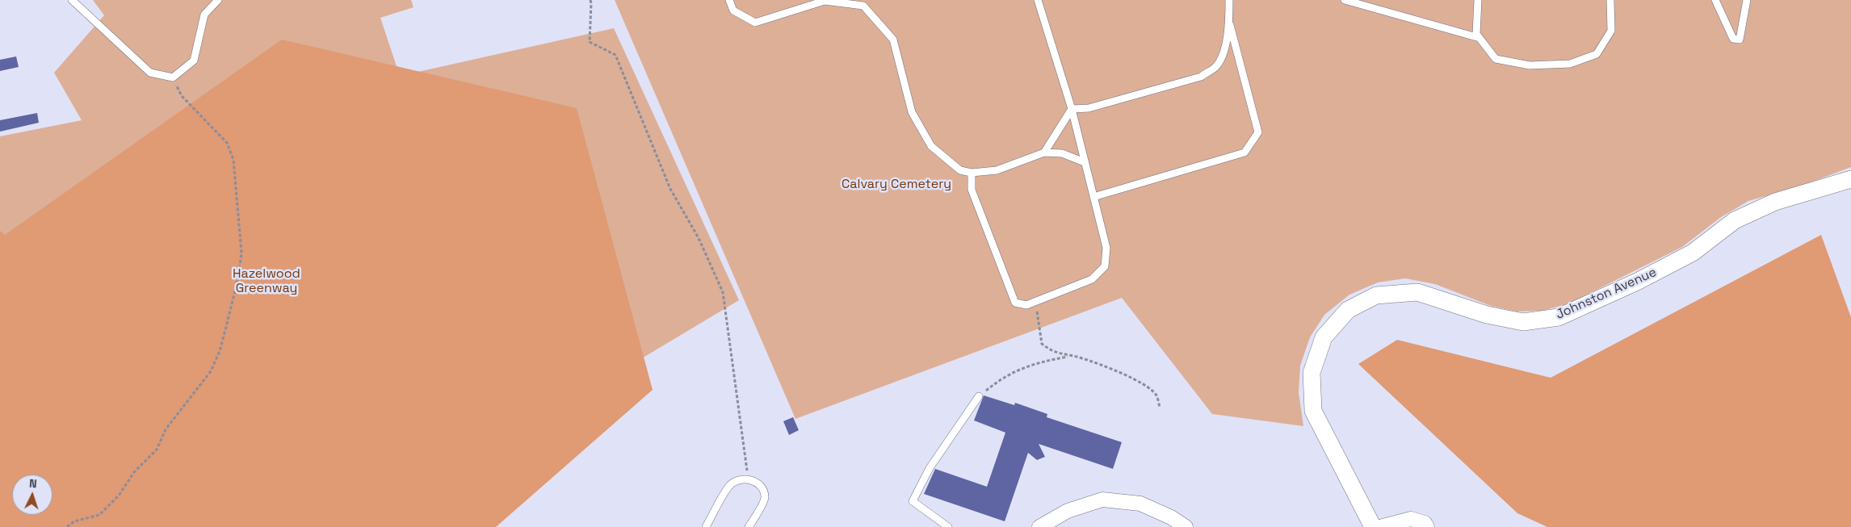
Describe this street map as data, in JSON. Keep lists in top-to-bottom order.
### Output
{
  "streets": {
    "street": ["Johnston Avenue"]
  },
  "parks": ["Calvary Cemetery", "Hazelwood Greenway"],
  "north": "top"
}
